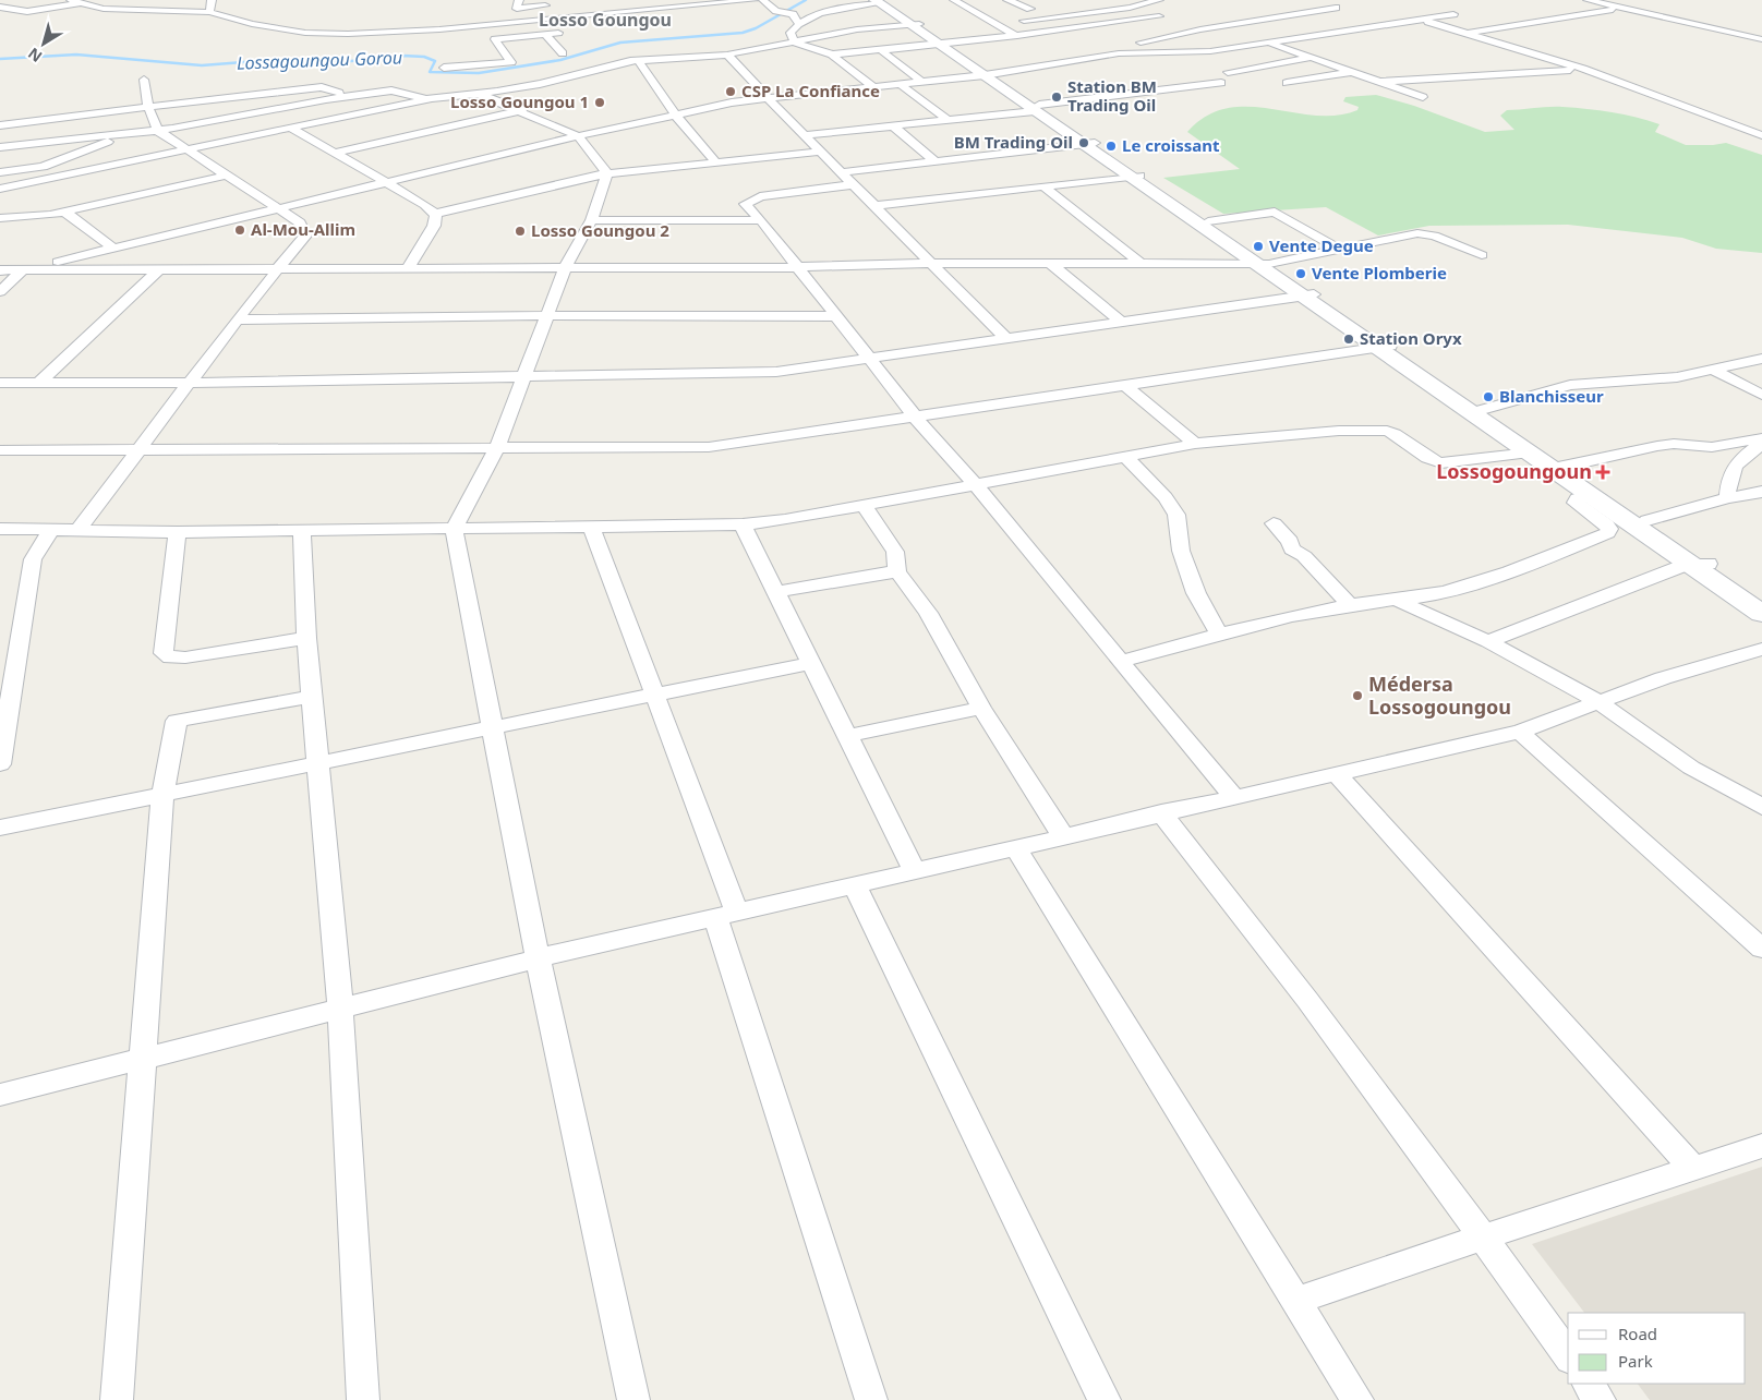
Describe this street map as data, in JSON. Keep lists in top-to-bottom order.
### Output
{
  "districts": ["Losso Goungou"],
  "water": ["Lossagoungou Gorou"],
  "places": {
    "other": [
      "CSP La Confiance",
      "Station BM Trading Oil",
      "Losso Goungou 1",
      "BM Trading Oil",
      "Le croissant",
      "Al-Mou-Allim",
      "Losso Goungou 2",
      "Vente Degue",
      "Vente Plomberie",
      "Station Oryx",
      "Blanchisseur",
      "Médersa Lossogoungou"
    ],
    "health": ["Lossogoungoun"]
  },
  "legend": ["Road", "Park"],
  "north": "bottom left"
}
